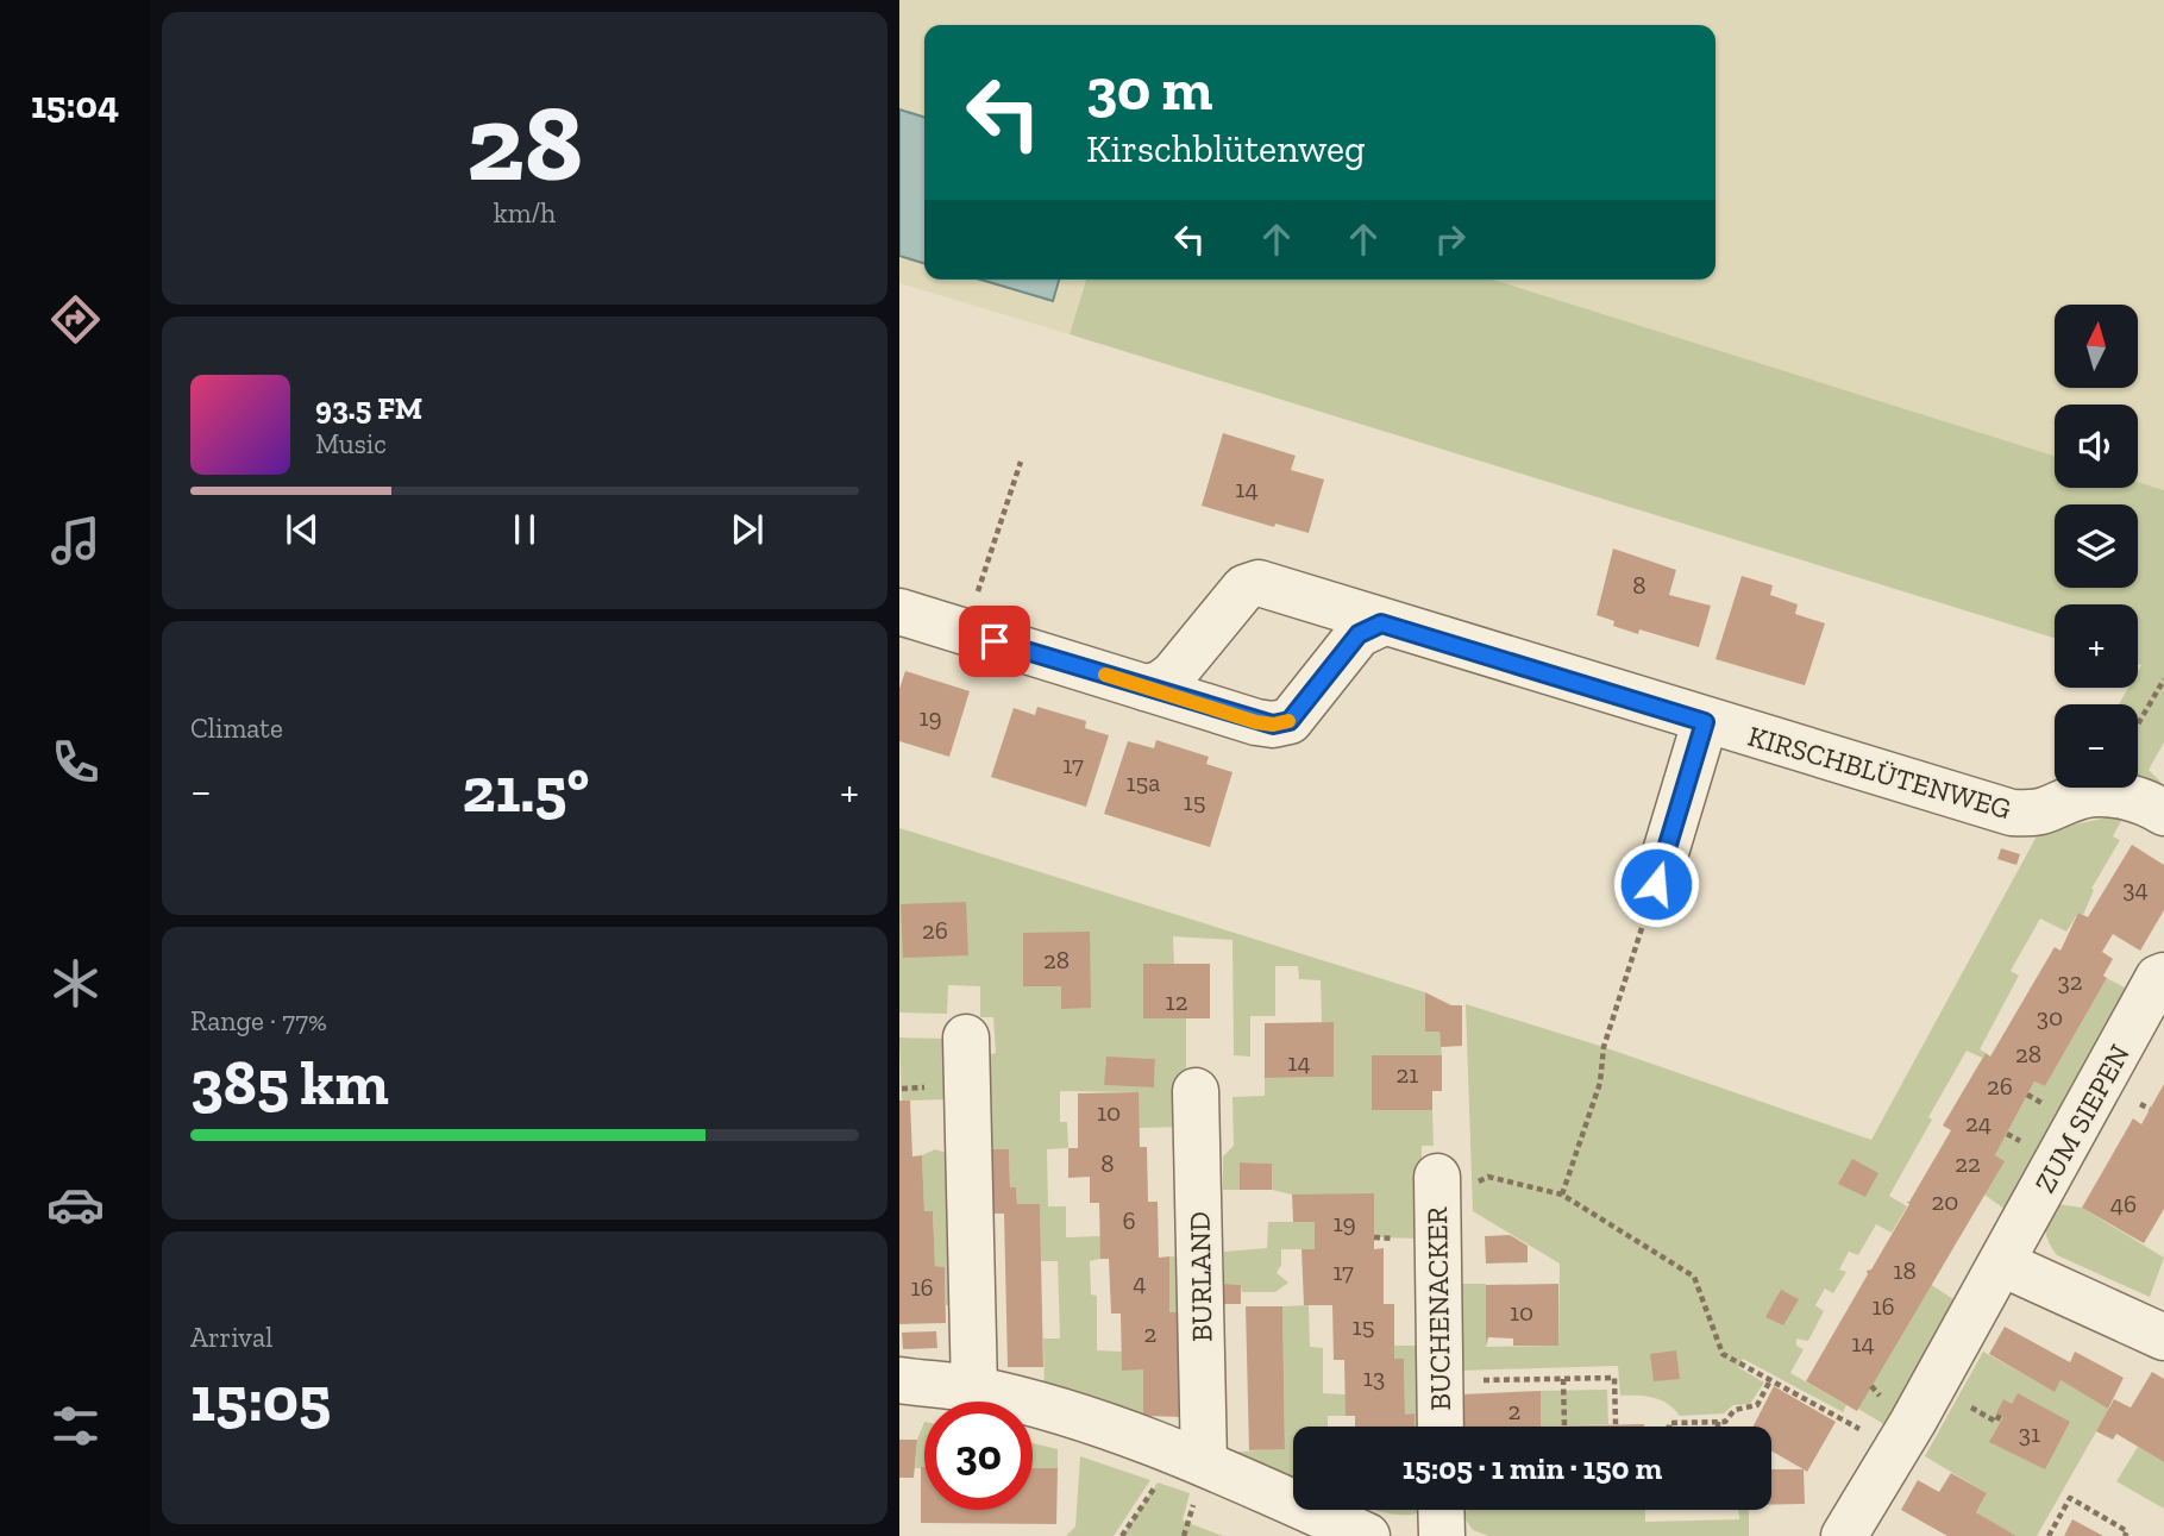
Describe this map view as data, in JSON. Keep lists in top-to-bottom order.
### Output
{
  "streets": {
    "street": [
      "KIRSCHBLÜTENWEG",
      "ZUM SIEPEN",
      "BURLAND",
      "BUCHENACKER"
    ]
  },
  "house_numbers": [
    "14",
    "8",
    "19",
    "17",
    "15a",
    "15",
    "34",
    "26",
    "28",
    "32",
    "12",
    "30",
    "28",
    "14",
    "21",
    "26",
    "10",
    "24",
    "8",
    "22",
    "20",
    "46",
    "6",
    "19",
    "18",
    "17",
    "4",
    "16",
    "16",
    "10",
    "15",
    "2",
    "14",
    "13",
    "2",
    "31"
  ],
  "north": "top",
  "page": {
    "tabs": "15:04",
    "tile": [
      ["28", "km/h"],
      "Climate",
      ["Range · 77%", "385 km"],
      ["Arrival", "15:05"]
    ],
    "turn": ["30 m", "Kirschblütenweg"],
    "map_buttons": ["+", "−"],
    "song": ["93.5 FM", "Music"],
    "heat": ["−", "21.5°", "+"],
    "limit": "30",
    "trip": "15:05 · 1 min · 150 m"
  }
}
